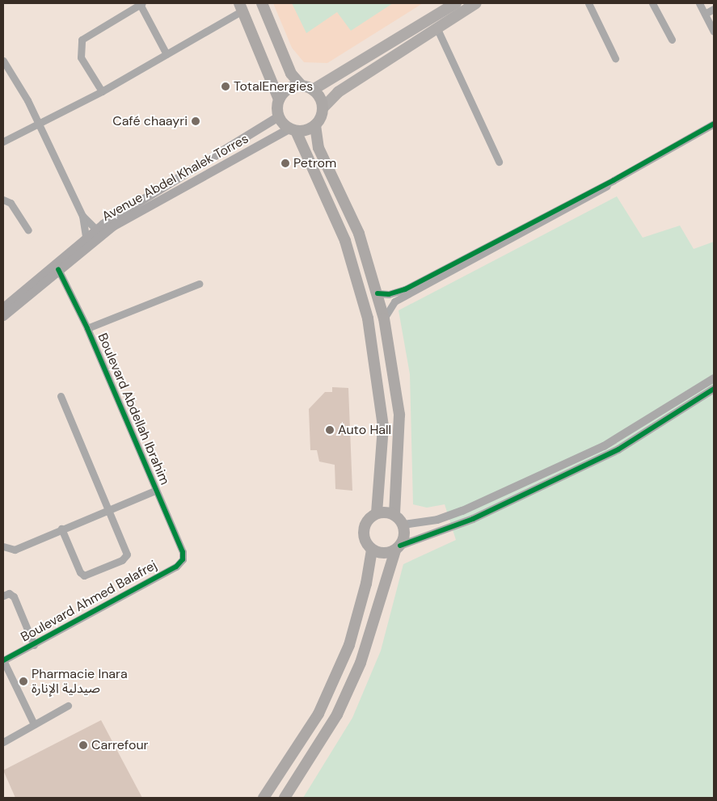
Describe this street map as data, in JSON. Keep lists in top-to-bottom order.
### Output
{
  "streets": {
    "main road": ["Avenue Abdel Khalek Torres"],
    "street": ["Boulevard Abdellah Ibrahim", "Boulevard Ahmed Balafrej"]
  },
  "crossings": [
    ["Avenue Abdel Khalek Torres", "Boulevard Abdellah Ibrahim"],
    ["Boulevard Abdellah Ibrahim", "Boulevard Ahmed Balafrej"]
  ],
  "places": [
    "TotalEnergies",
    "Café chaayri",
    "Petrom",
    "Auto Hall",
    "Pharmacie Inara صيدلية الإنارة",
    "Carrefour"
  ]
}
